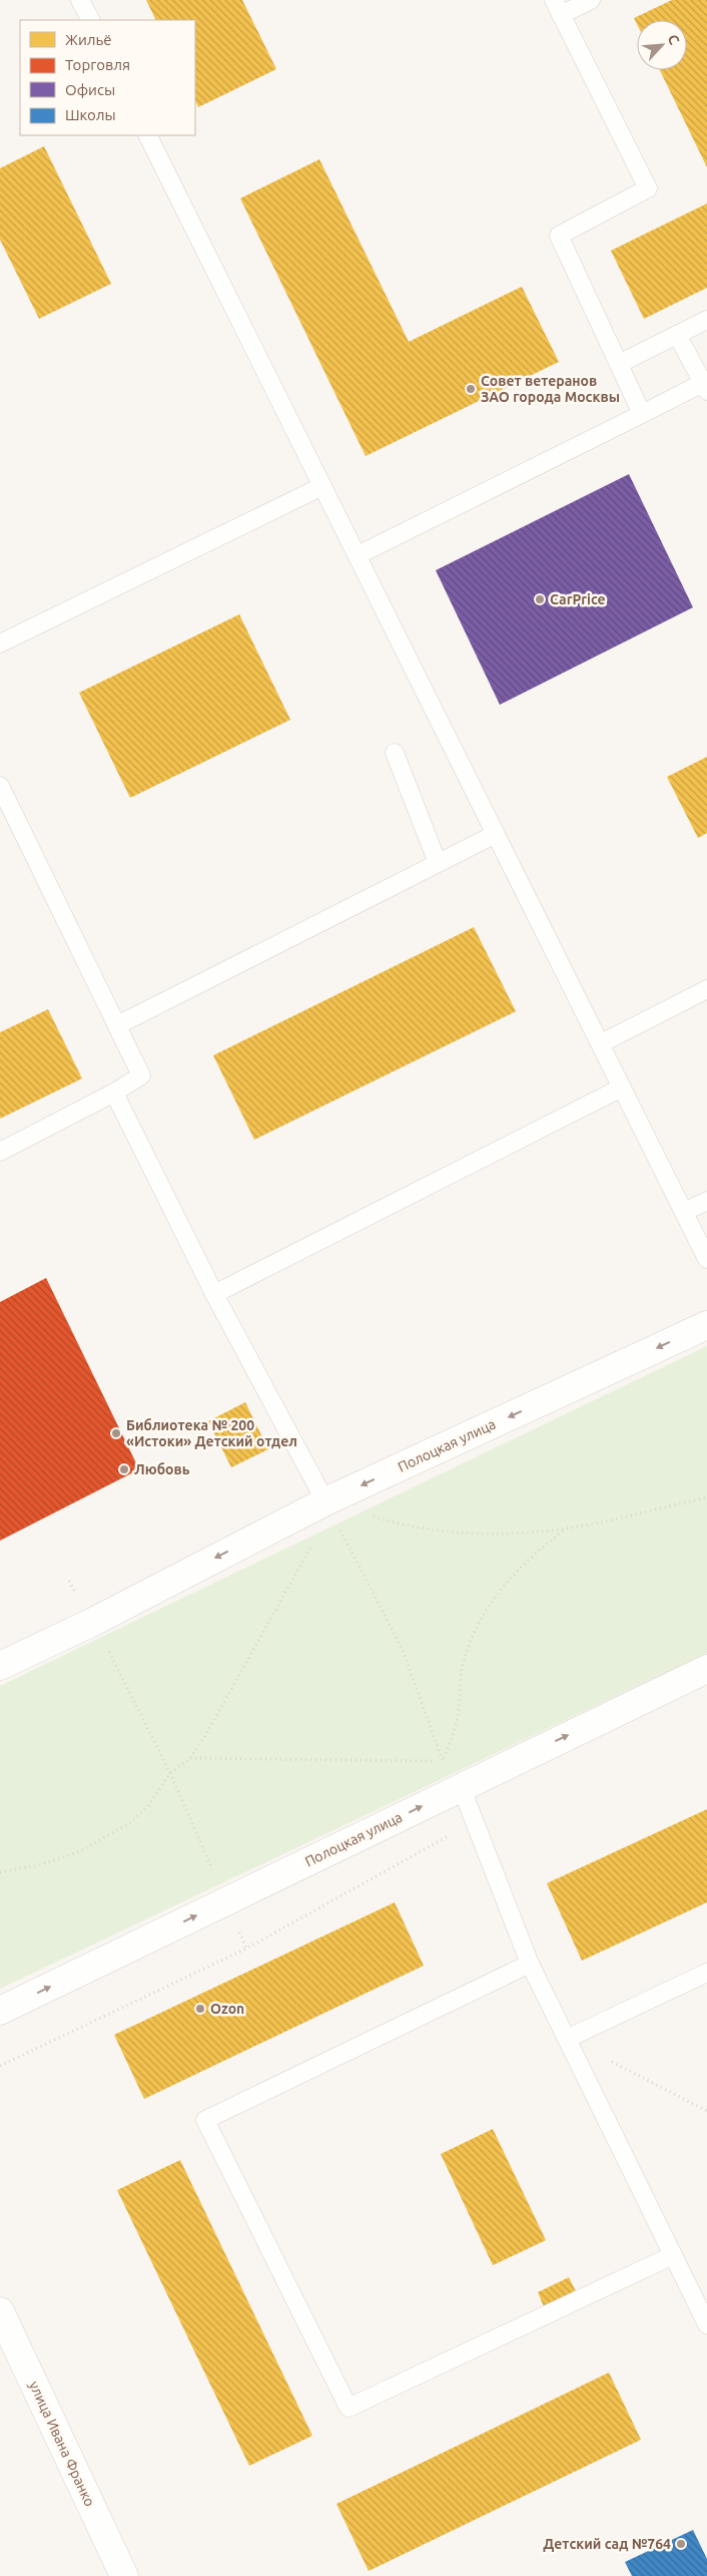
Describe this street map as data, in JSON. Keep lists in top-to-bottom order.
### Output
{
  "streets": {
    "street": ["Полоцкая улица", "улица Ивана Франко"]
  },
  "places": [
    "Совет ветеранов ЗАО города Москвы",
    "CarPrice",
    "Библиотека № 200 «Истоки» Детский отдел",
    "Любовь",
    "Ozon",
    "Детский сад №764"
  ],
  "legend": [
    "Жильё",
    "Торговля",
    "Офисы",
    "Школы"
  ],
  "north": "top right"
}
